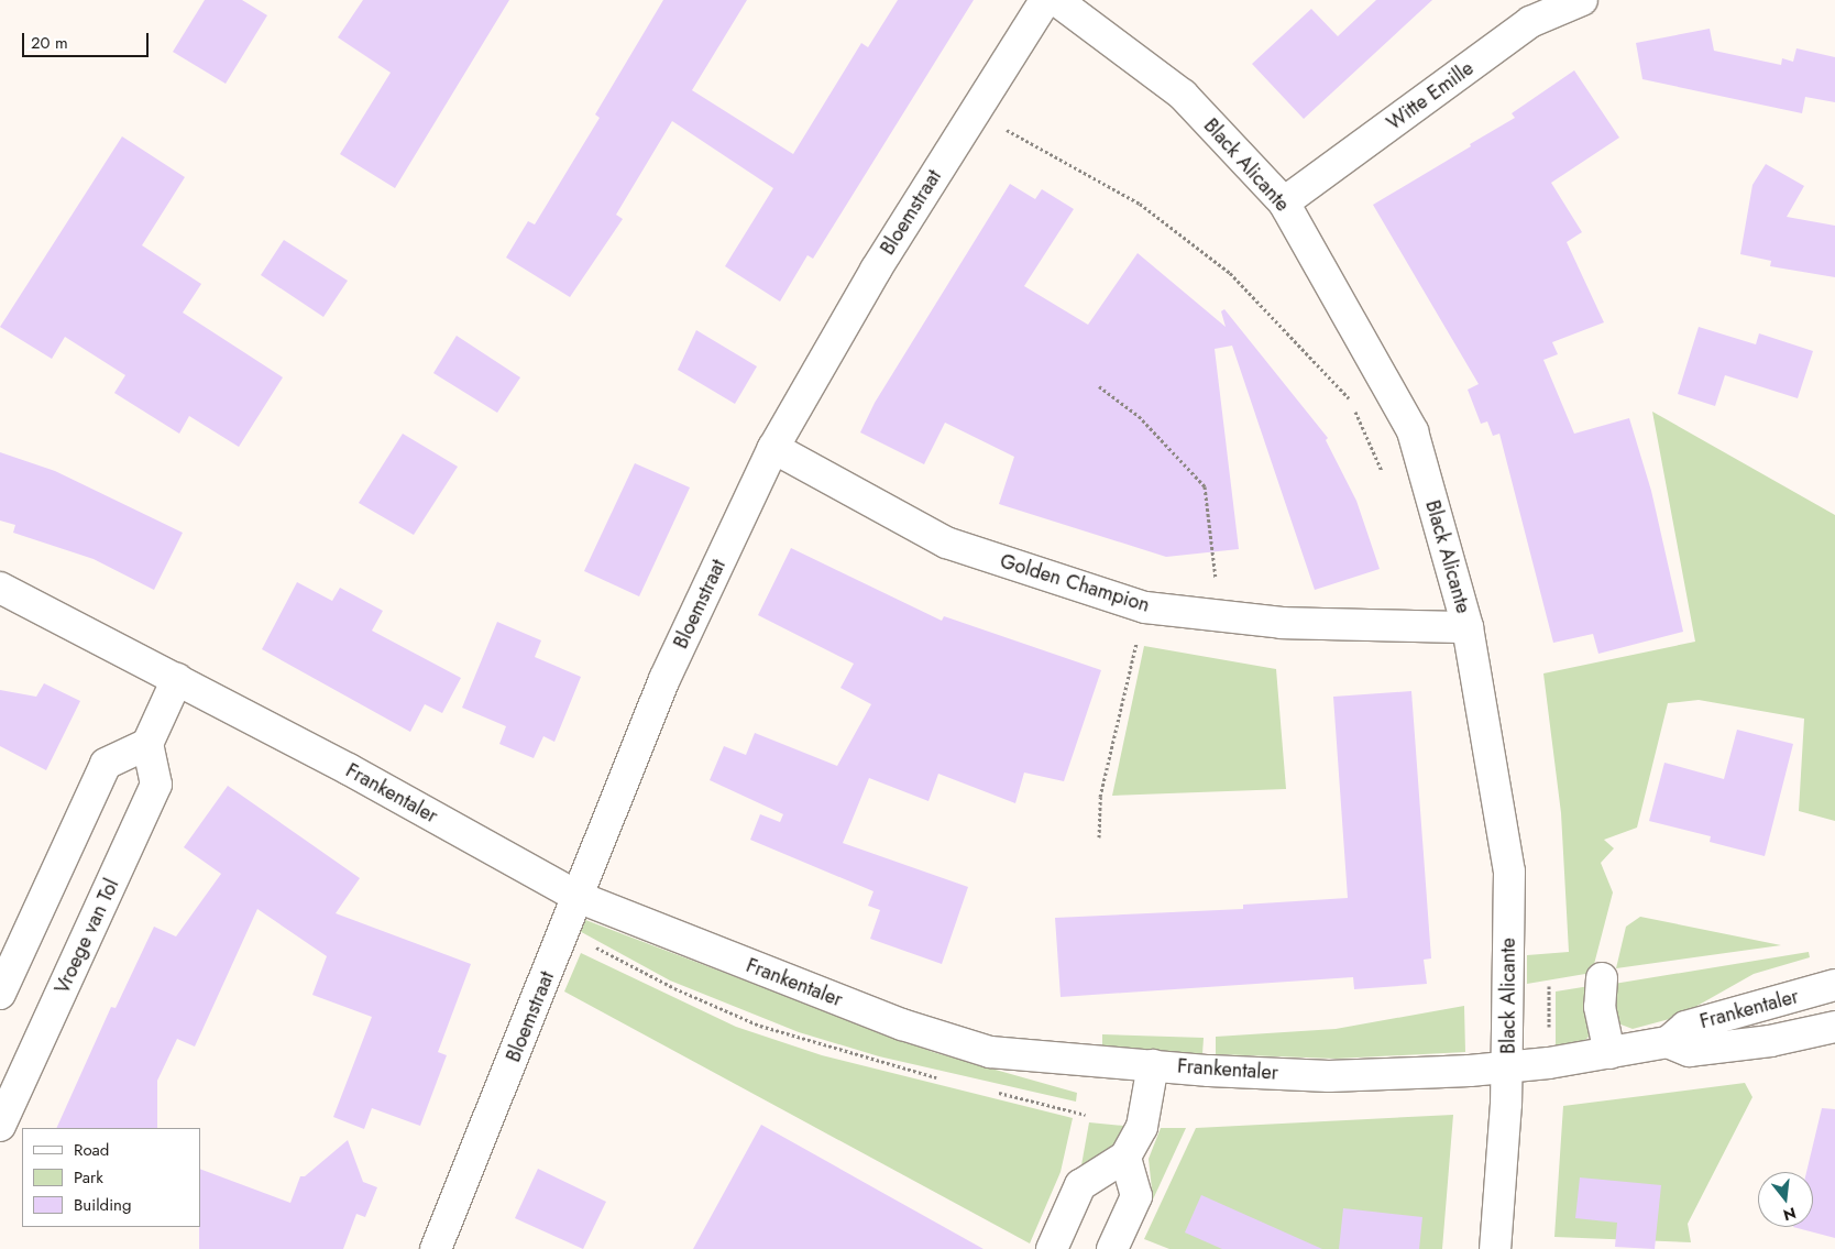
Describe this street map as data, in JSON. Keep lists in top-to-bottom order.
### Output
{
  "streets": {
    "street": [
      "Witte Emille",
      "Black Alicante",
      "Bloemstraat",
      "Golden Champion",
      "Frankentaler",
      "Vroege van Tol"
    ]
  },
  "crossings": [
    ["Witte Emille", "Black Alicante"],
    ["Black Alicante", "Golden Champion"],
    ["Black Alicante", "Frankentaler"],
    ["Bloemstraat", "Golden Champion"],
    ["Bloemstraat", "Frankentaler"]
  ],
  "legend": ["Road", "Park", "Building"],
  "scale_bar": "20 m",
  "north": "bottom"
}
